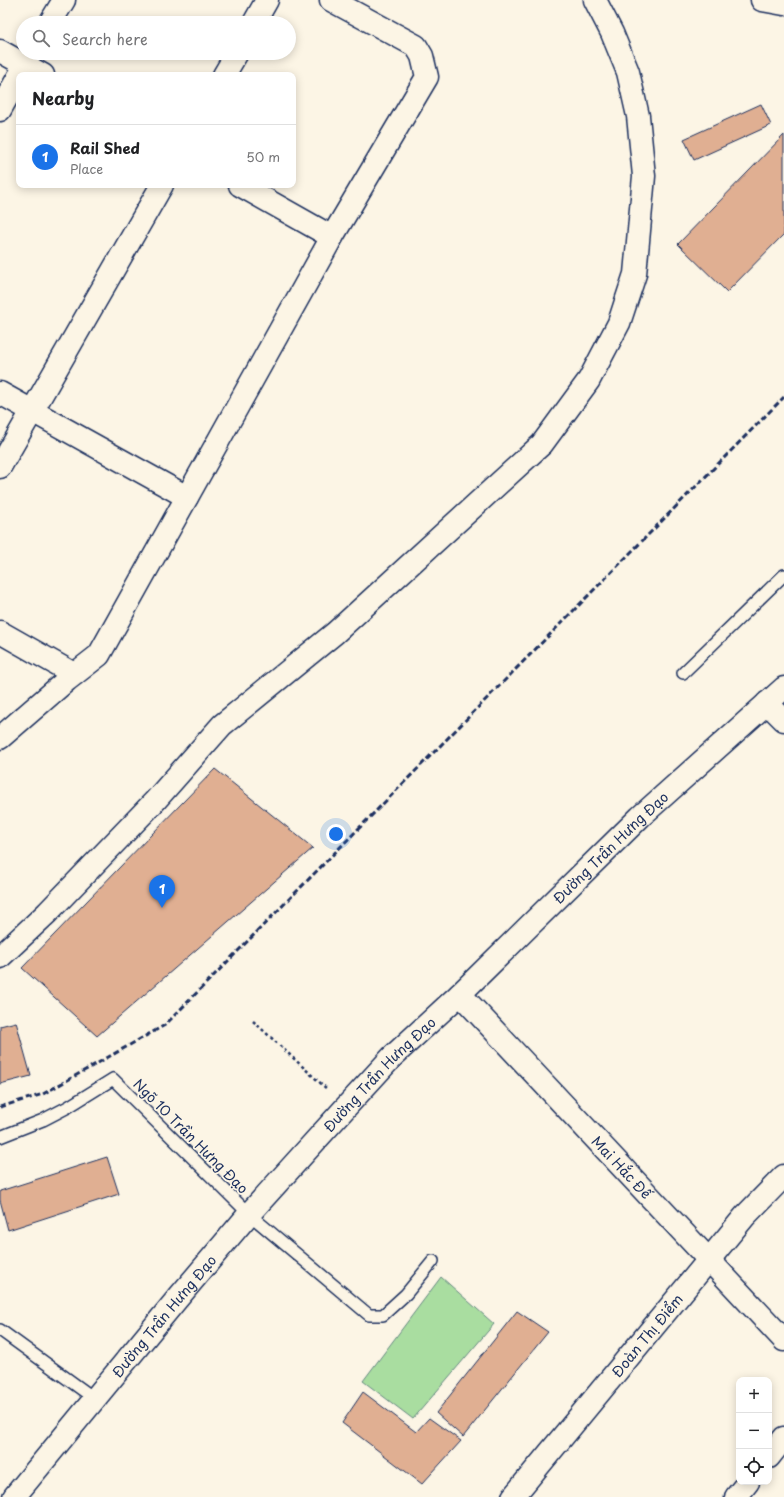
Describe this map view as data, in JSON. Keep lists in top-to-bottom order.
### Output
{
  "streets": {
    "street": ["Đường Trần Hưng Đạo", "Mai Hắc Đế", "Đoàn Thị Điểm"],
    "lane": ["Ngõ 10 Trần Hưng Đạo"]
  },
  "crossings": [
    ["Đường Trần Hưng Đạo", "Ngõ 10 Trần Hưng Đạo"],
    ["Đường Trần Hưng Đạo", "Mai Hắc Đế"],
    ["Mai Hắc Đế", "Đoàn Thị Điểm"]
  ],
  "page": {
    "search": "Search here",
    "heading": "Nearby",
    "list": [
      {
        "mark": "1",
        "name": "Rail Shed",
        "note": "Place",
        "value": "50 m"
      }
    ],
    "pins": "1",
    "map_buttons": ["+", "−"]
  }
}
